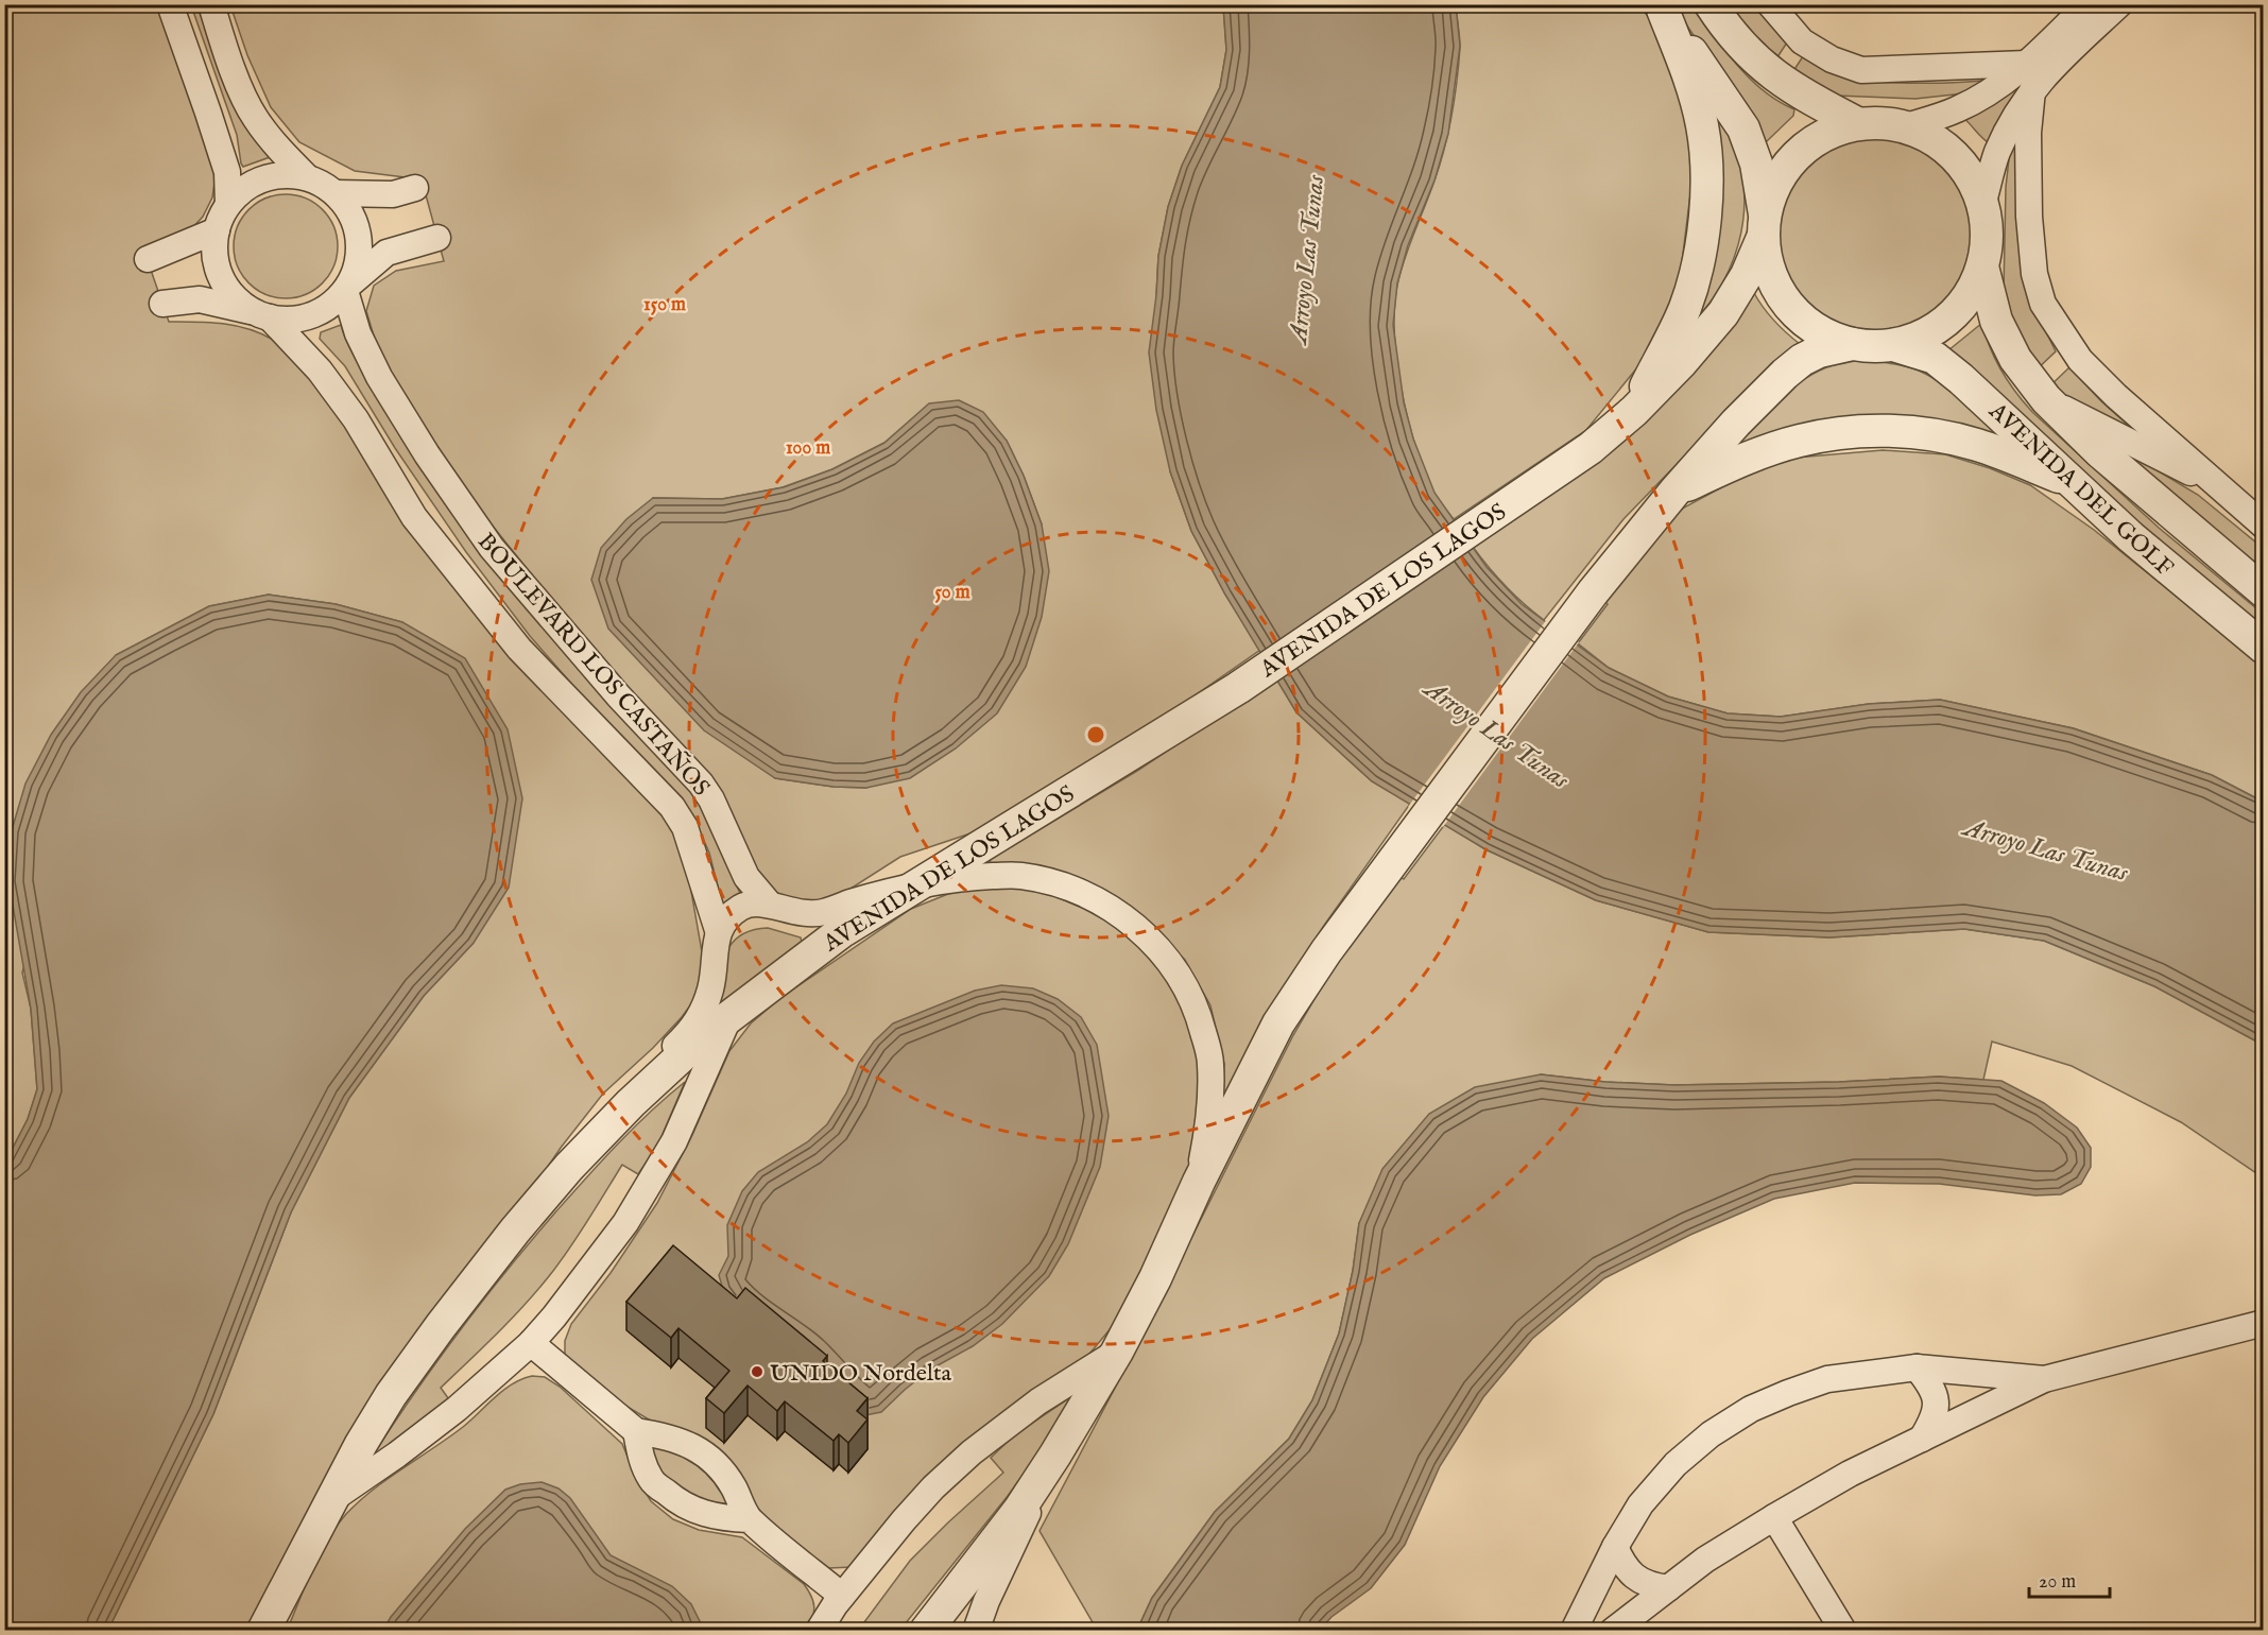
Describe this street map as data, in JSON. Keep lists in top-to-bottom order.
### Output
{
  "streets": {
    "street": ["AVENIDA DEL GOLF", "AVENIDA DE LOS LAGOS", "BOULEVARD LOS CASTAÑOS"]
  },
  "crossings": [
    ["AVENIDA DEL GOLF", "AVENIDA DE LOS LAGOS"],
    ["AVENIDA DE LOS LAGOS", "BOULEVARD LOS CASTAÑOS"]
  ],
  "water": ["Arroyo Las Tunas"],
  "places": ["UNIDO Nordelta"],
  "scale_bar": "20 m",
  "rings": ["150 m", "100 m", "50 m"]
}
